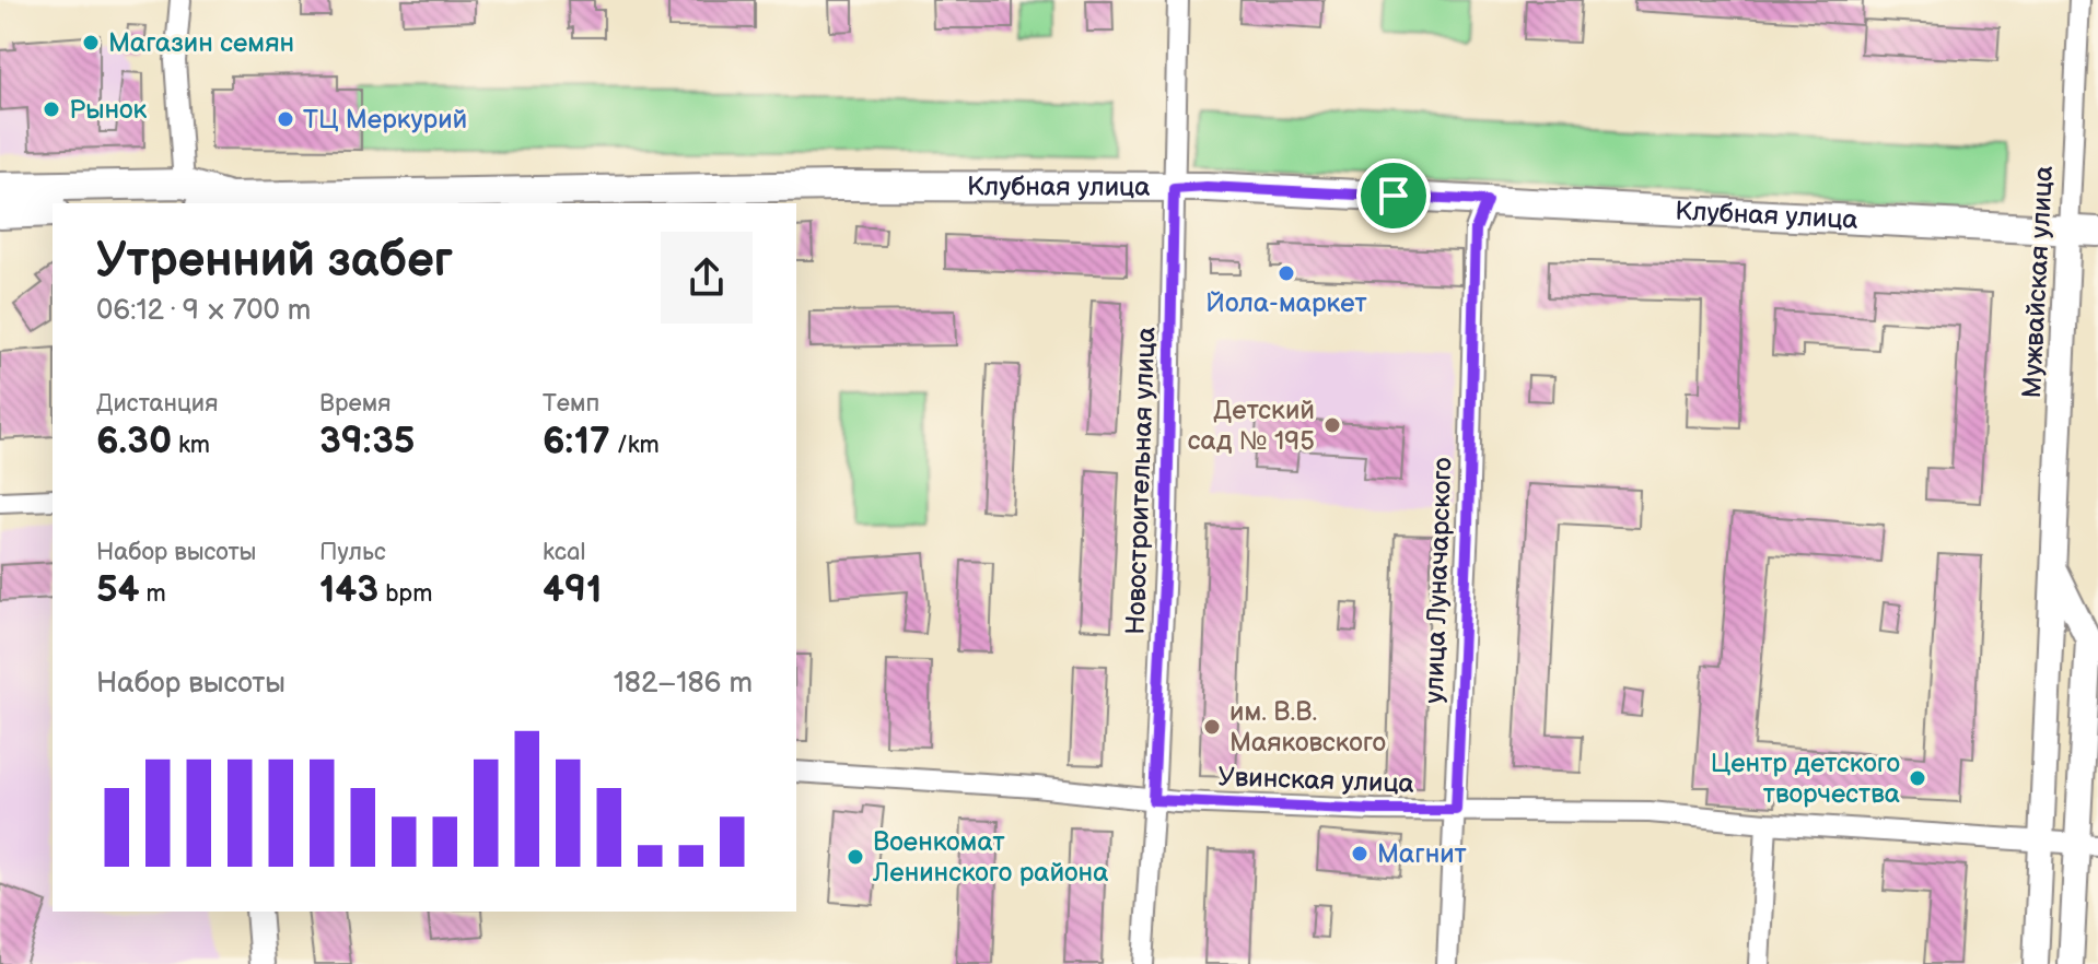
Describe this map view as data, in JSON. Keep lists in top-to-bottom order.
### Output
{
  "streets": {
    "main road": ["Клубная улица"],
    "street": [
      "Мужвайская улица",
      "Новостроительная улица",
      "улица Луначарского",
      "Увинская улица"
    ]
  },
  "crossings": [
    ["Клубная улица", "Мужвайская улица"],
    ["Клубная улица", "Новостроительная улица"],
    ["Клубная улица", "улица Луначарского"],
    ["Мужвайская улица", "Увинская улица"],
    ["Новостроительная улица", "Увинская улица"],
    ["улица Луначарского", "Увинская улица"]
  ],
  "places": [
    "Магазин семян",
    "Рынок",
    "ТЦ Меркурий",
    "Йола-маркет",
    "Детский сад № 195",
    "им. В.В. Маяковского",
    "Центр детского творчества",
    "Магнит",
    "Военкомат Ленинского района"
  ],
  "page": {
    "heading": ["Утренний забег", "06:12 · 9 × 700 m"],
    "stats": [
      ["Дистанция", "6.30 km"],
      ["Время", "39:35"],
      ["Темп", "6:17 /km"],
      ["Набор высоты", "54 m"],
      ["Пульс", "143 bpm"],
      ["kcal", "491"]
    ],
    "chart": ["Набор высоты", "182–186 m"]
  }
}
